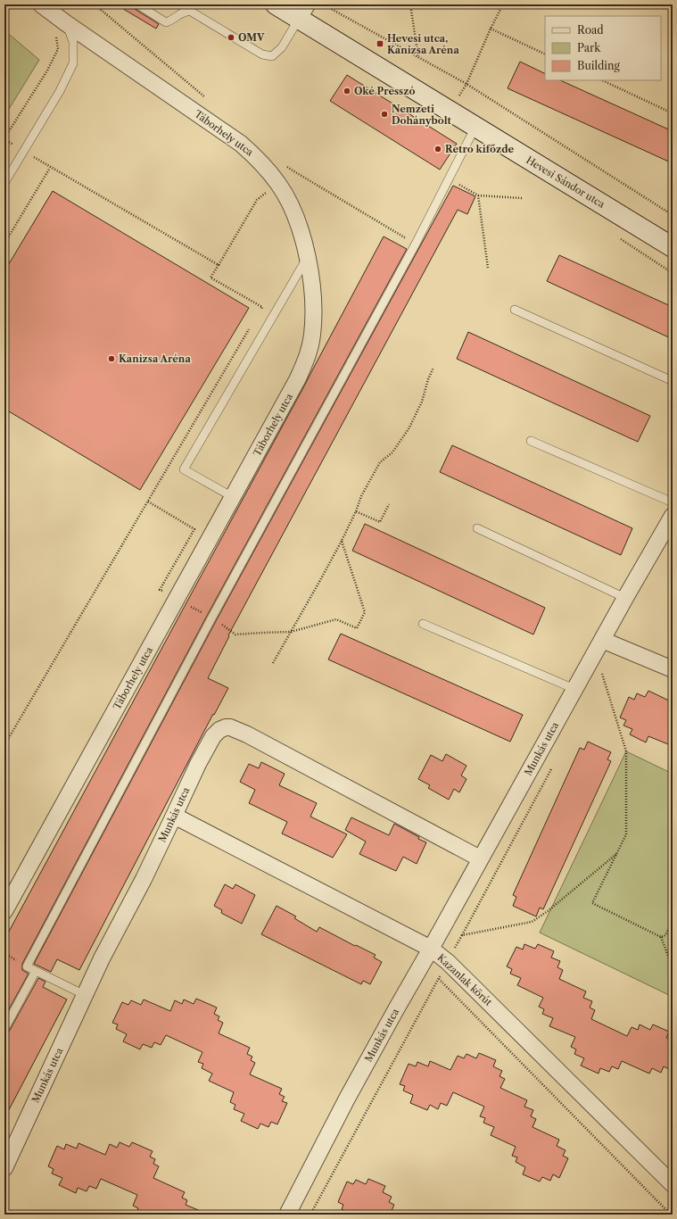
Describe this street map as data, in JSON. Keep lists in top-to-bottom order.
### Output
{
  "streets": {
    "main road": ["Hevesi Sándor utca"],
    "street": ["Táborhely utca", "Munkás utca", "Kazanlak körút"]
  },
  "crossings": [
    ["Munkás utca", "Kazanlak körút"]
  ],
  "places": {
    "other": [
      "OMV",
      "Oké Presszó",
      "Nemzeti Dohánybolt",
      "Retro kifőzde",
      "Kanizsa Aréna"
    ],
    "transit": ["Hevesi utca, Kanizsa Aréna"]
  },
  "legend": ["Road", "Park", "Building"]
}
